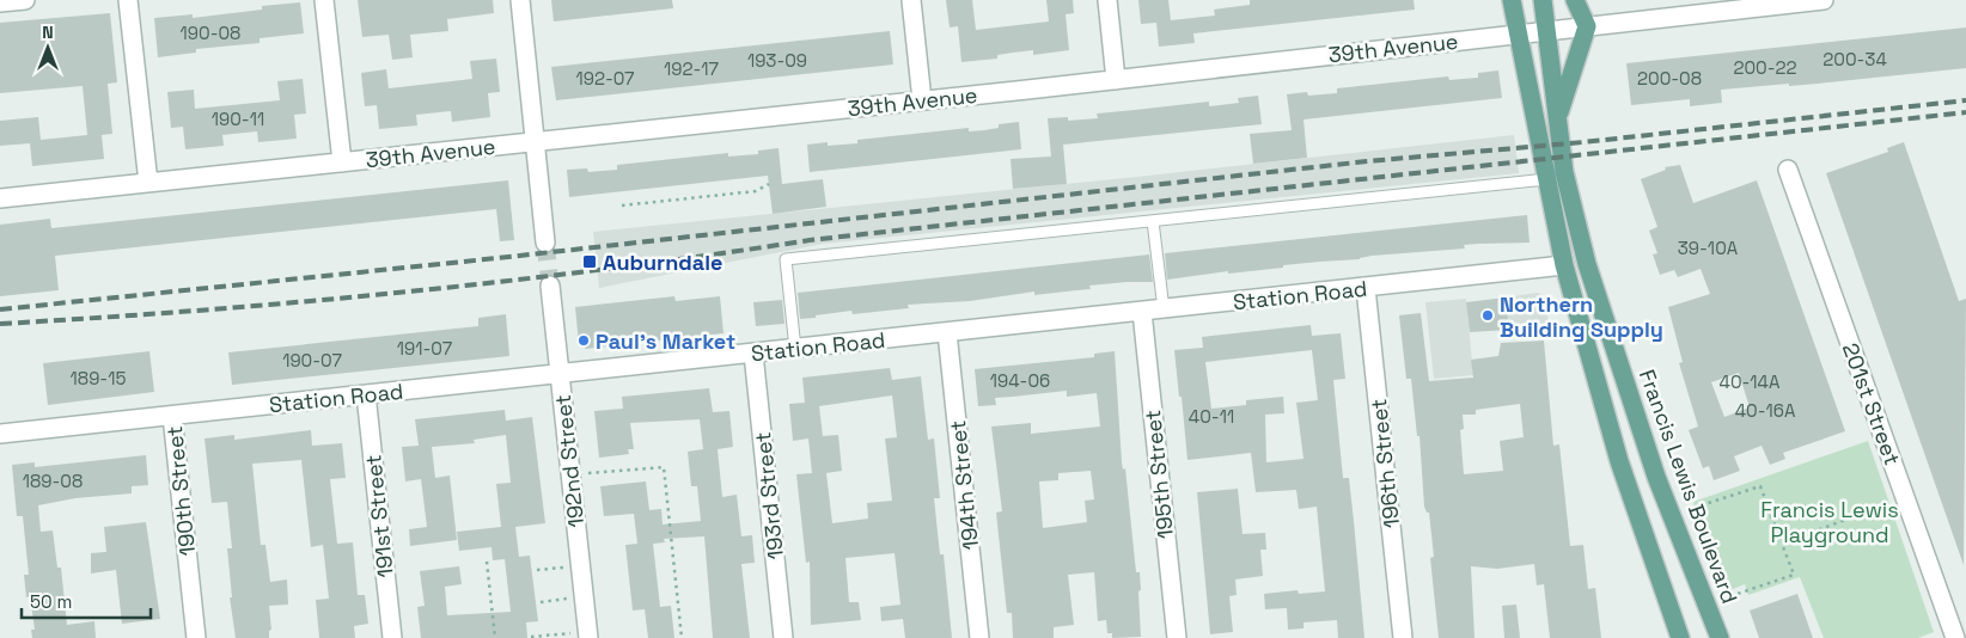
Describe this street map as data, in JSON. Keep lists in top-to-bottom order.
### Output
{
  "streets": {
    "main road": ["Francis Lewis Boulevard"],
    "street": [
      "39th Avenue",
      "Station Road",
      "201st Street",
      "192nd Street",
      "196th Street",
      "195th Street",
      "194th Street",
      "190th Street",
      "193rd Street",
      "191st Street"
    ]
  },
  "crossings": [
    ["39th Avenue", "Francis Lewis Boulevard"],
    ["Station Road", "192nd Street"],
    ["Station Road", "196th Street"],
    ["Station Road", "195th Street"],
    ["Station Road", "194th Street"],
    ["Station Road", "190th Street"],
    ["Station Road", "193rd Street"],
    ["Station Road", "191st Street"]
  ],
  "parks": ["Francis Lewis Playground"],
  "places": {
    "transit": ["Auburndale"],
    "other": ["Northern Building Supply", "Paul's Market"]
  },
  "house_numbers": [
    "190-08",
    "200-34",
    "193-09",
    "200-22",
    "192-17",
    "192-07",
    "200-08",
    "190-11",
    "39-10A",
    "191-07",
    "190-07",
    "189-15",
    "194-06",
    "40-14A",
    "40-16A",
    "40-11",
    "189-08"
  ],
  "scale_bar": "50 m",
  "north": "top"
}
